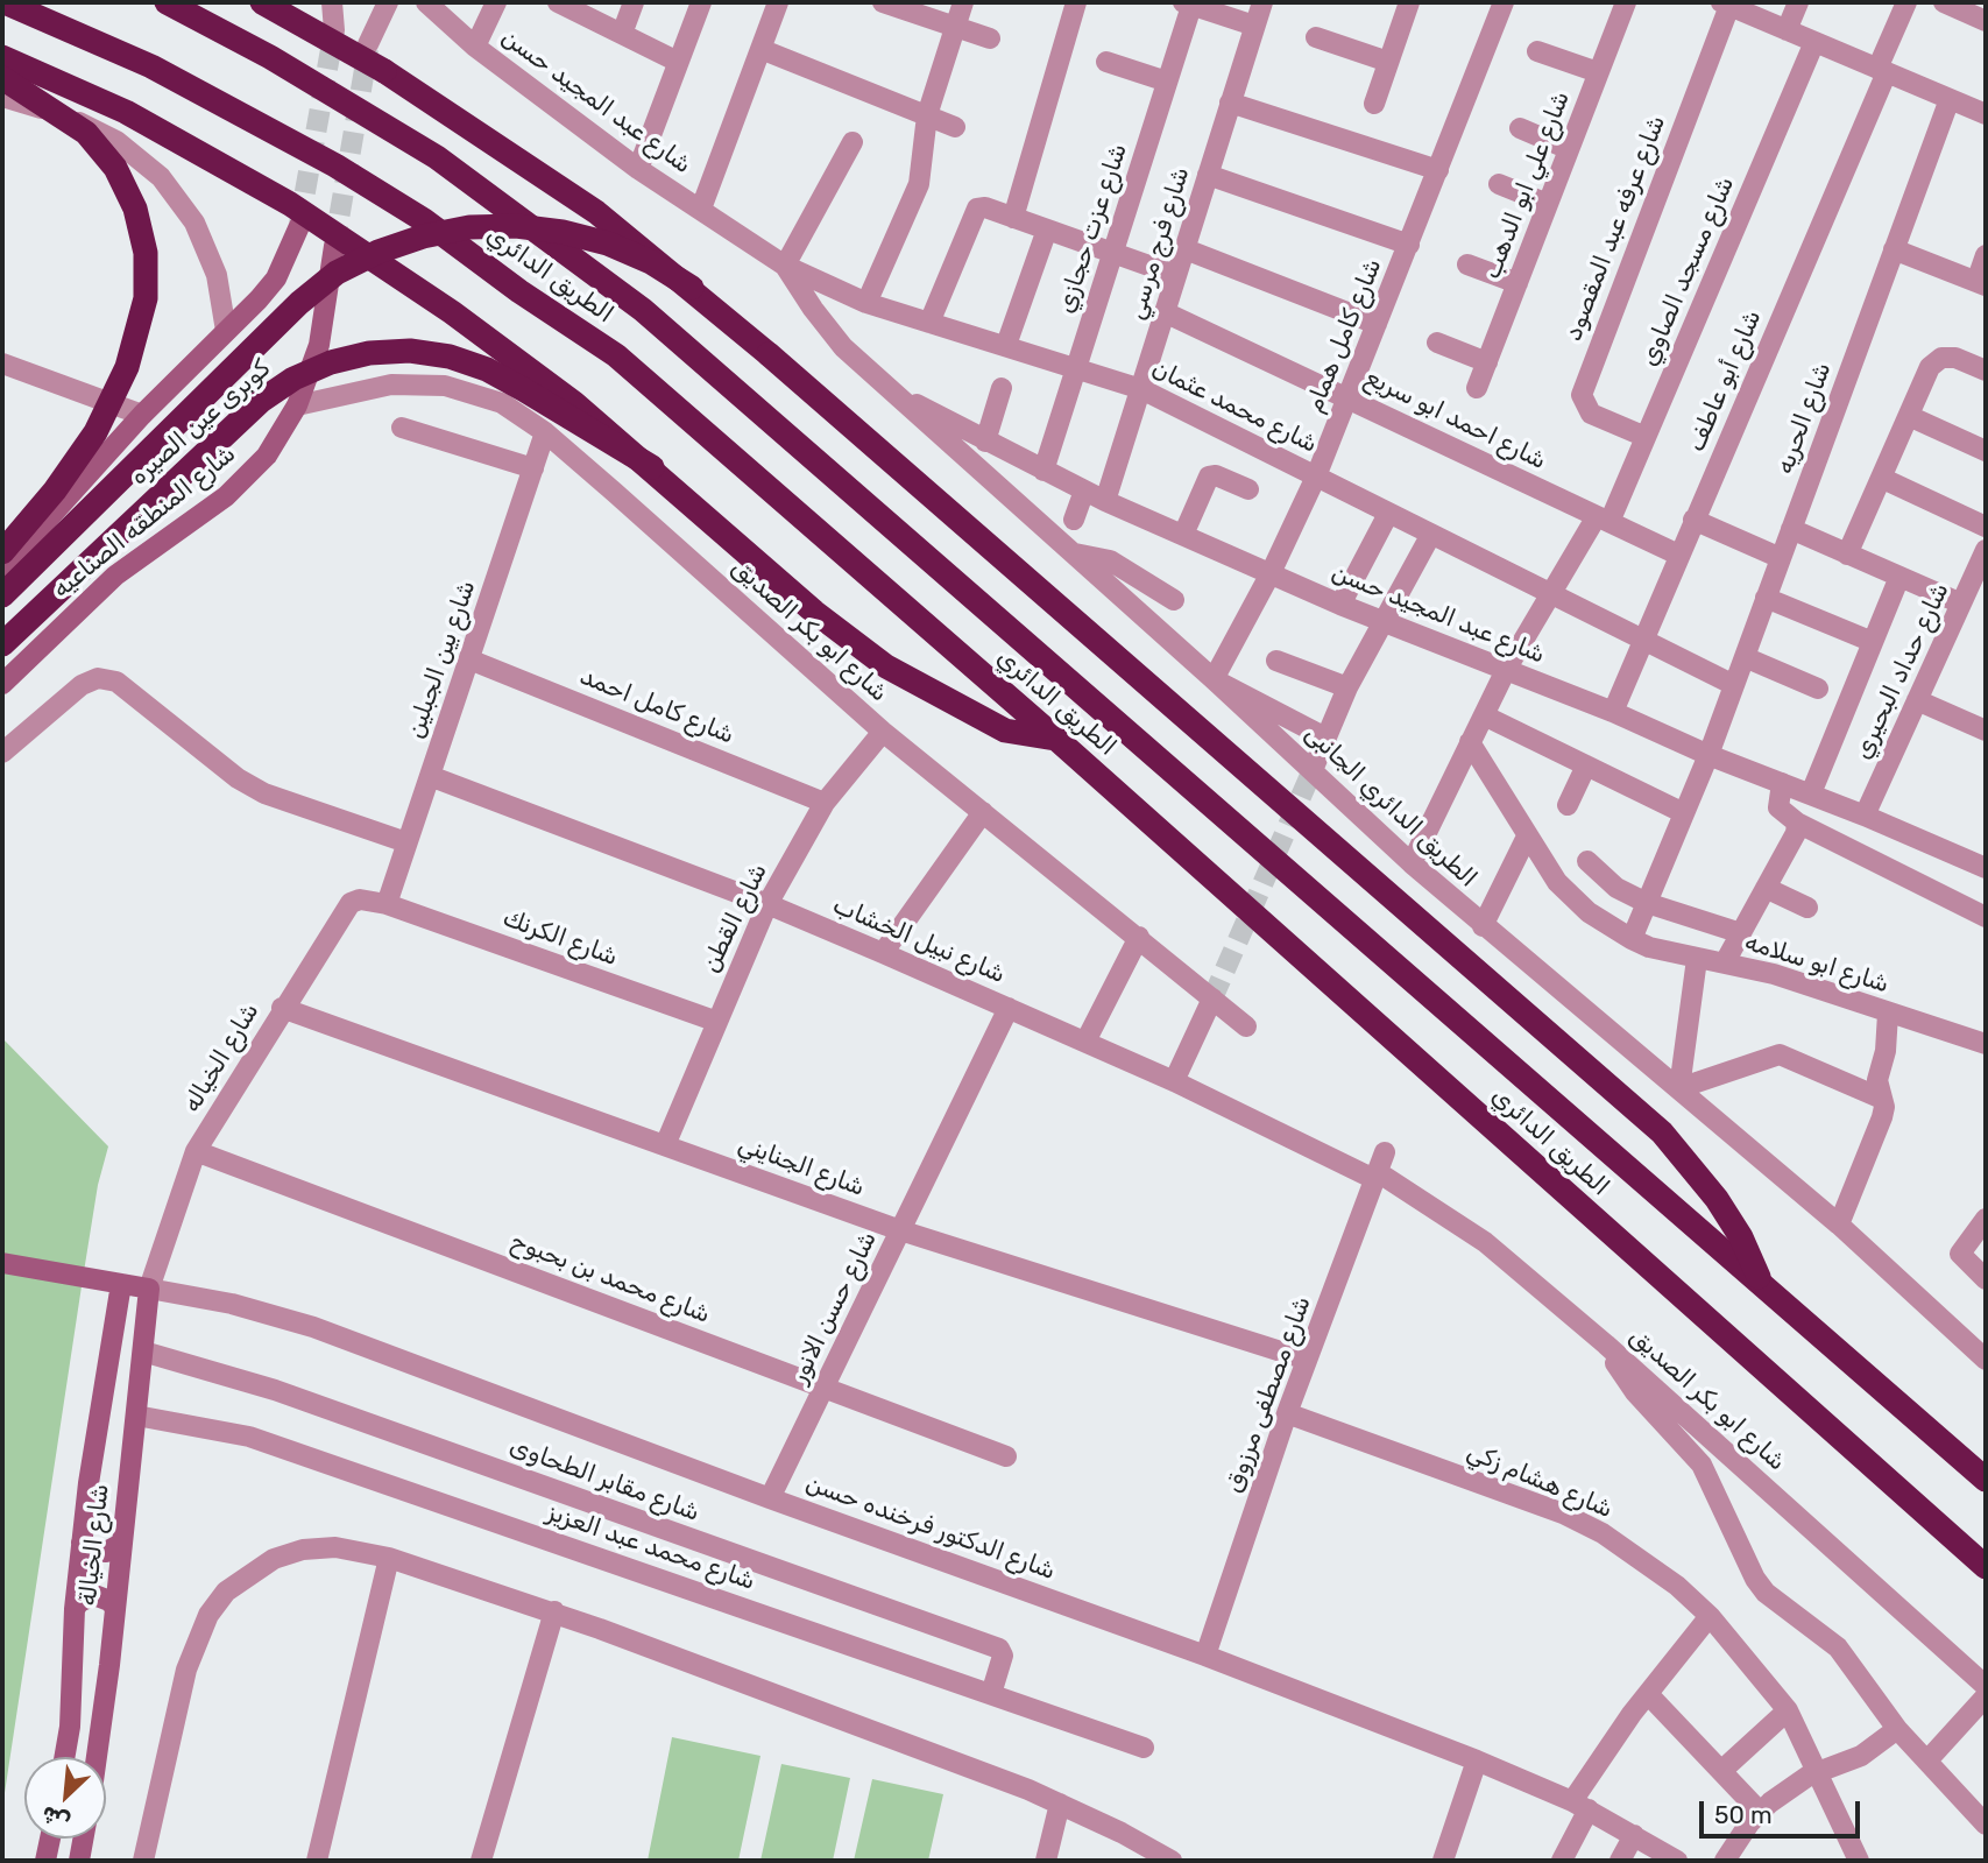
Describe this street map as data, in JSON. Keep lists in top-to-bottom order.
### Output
{
  "streets": {
    "highway": ["الطريق الدائري", "كوبرى عين الصيره"],
    "street": [
      "شارع عبد المجيد حسن",
      "شارع علي ابو الدهب",
      "شارع عزت حجازي",
      "شارع عرفه عبد المقصود",
      "شارع فرج مرسي",
      "شارع مسجد الصاوي",
      "شارع كامل همام",
      "شارع أبو عاطف",
      "شارع محمد عثمان",
      "شارع الحريه",
      "شارع احمد ابو سريع",
      "شارع المنطقه الصناعيه",
      "شارع ابو بكر الصديق",
      "شارع بين الجبلين",
      "شارع حداد البحيري",
      "شارع كامل احمد",
      "الطريق الدائري الجانبى",
      "شارع القطن",
      "شارع الكرنك",
      "شارع نبيل الخشاب",
      "شارع ابو سلامه",
      "شارع الخياله",
      "شارع الجنايني",
      "شارع محمد بن بحبوح",
      "شارع حسن الانور",
      "شارع مصطفى مرزوق",
      "شارع مقابر الطحاوى",
      "شارع هشام زكي",
      "شارع الدكتور فرخنده حسن",
      "شارع الخيالة",
      "شارع محمد عبد العزيز"
    ]
  },
  "crossings": [
    ["شارع عبد المجيد حسن", "شارع عزت حجازي"],
    ["شارع عبد المجيد حسن", "شارع فرج مرسي"],
    ["شارع عبد المجيد حسن", "شارع مسجد الصاوي"],
    ["شارع عبد المجيد حسن", "شارع كامل همام"],
    ["شارع عبد المجيد حسن", "شارع أبو عاطف"],
    ["شارع عبد المجيد حسن", "شارع محمد عثمان"],
    ["شارع عبد المجيد حسن", "شارع الحريه"],
    ["شارع عبد المجيد حسن", "شارع حداد البحيري"],
    ["شارع عبد المجيد حسن", "الطريق الدائري الجانبى"],
    ["شارع عزت حجازي", "شارع محمد عثمان"],
    ["شارع عرفه عبد المقصود", "شارع مسجد الصاوي"],
    ["شارع فرج مرسي", "شارع محمد عثمان"],
    ["شارع فرج مرسي", "شارع احمد ابو سريع"],
    ["شارع مسجد الصاوي", "شارع محمد عثمان"],
    ["شارع مسجد الصاوي", "شارع احمد ابو سريع"],
    ["شارع كامل همام", "شارع محمد عثمان"],
    ["شارع كامل همام", "شارع احمد ابو سريع"],
    ["شارع كامل همام", "الطريق الدائري الجانبى"],
    ["شارع أبو عاطف", "شارع محمد عثمان"],
    ["شارع أبو عاطف", "شارع احمد ابو سريع"],
    ["شارع محمد عثمان", "شارع الحريه"],
    ["شارع محمد عثمان", "الطريق الدائري الجانبى"],
    ["شارع المنطقه الصناعيه", "شارع ابو بكر الصديق"],
    ["شارع ابو بكر الصديق", "شارع بين الجبلين"],
    ["شارع ابو بكر الصديق", "شارع القطن"],
    ["شارع ابو بكر الصديق", "شارع نبيل الخشاب"],
    ["شارع ابو بكر الصديق", "شارع مصطفى مرزوق"],
    ["شارع بين الجبلين", "شارع كامل احمد"],
    ["شارع بين الجبلين", "شارع الكرنك"],
    ["شارع بين الجبلين", "شارع نبيل الخشاب"],
    ["شارع بين الجبلين", "شارع الخياله"],
    ["شارع كامل احمد", "شارع القطن"],
    ["شارع القطن", "شارع الكرنك"],
    ["شارع القطن", "شارع نبيل الخشاب"],
    ["شارع القطن", "شارع الجنايني"],
    ["شارع الكرنك", "شارع الخياله"],
    ["شارع نبيل الخشاب", "شارع حسن الانور"],
    ["شارع نبيل الخشاب", "شارع مصطفى مرزوق"],
    ["شارع الخياله", "شارع الجنايني"],
    ["شارع الخياله", "شارع محمد بن بحبوح"],
    ["شارع الخياله", "شارع الدكتور فرخنده حسن"],
    ["شارع الخياله", "شارع الخيالة"],
    ["شارع الجنايني", "شارع حسن الانور"],
    ["شارع الجنايني", "شارع مصطفى مرزوق"],
    ["شارع محمد بن بحبوح", "شارع حسن الانور"],
    ["شارع حسن الانور", "شارع الدكتور فرخنده حسن"],
    ["شارع مصطفى مرزوق", "شارع هشام زكي"],
    ["شارع مصطفى مرزوق", "شارع الدكتور فرخنده حسن"],
    ["شارع مقابر الطحاوى", "شارع الخيالة"],
    ["شارع مقابر الطحاوى", "شارع محمد عبد العزيز"],
    ["شارع الدكتور فرخنده حسن", "شارع الخيالة"],
    ["شارع الخيالة", "شارع محمد عبد العزيز"]
  ],
  "scale_bar": "50 m",
  "north": "bottom left"
}
